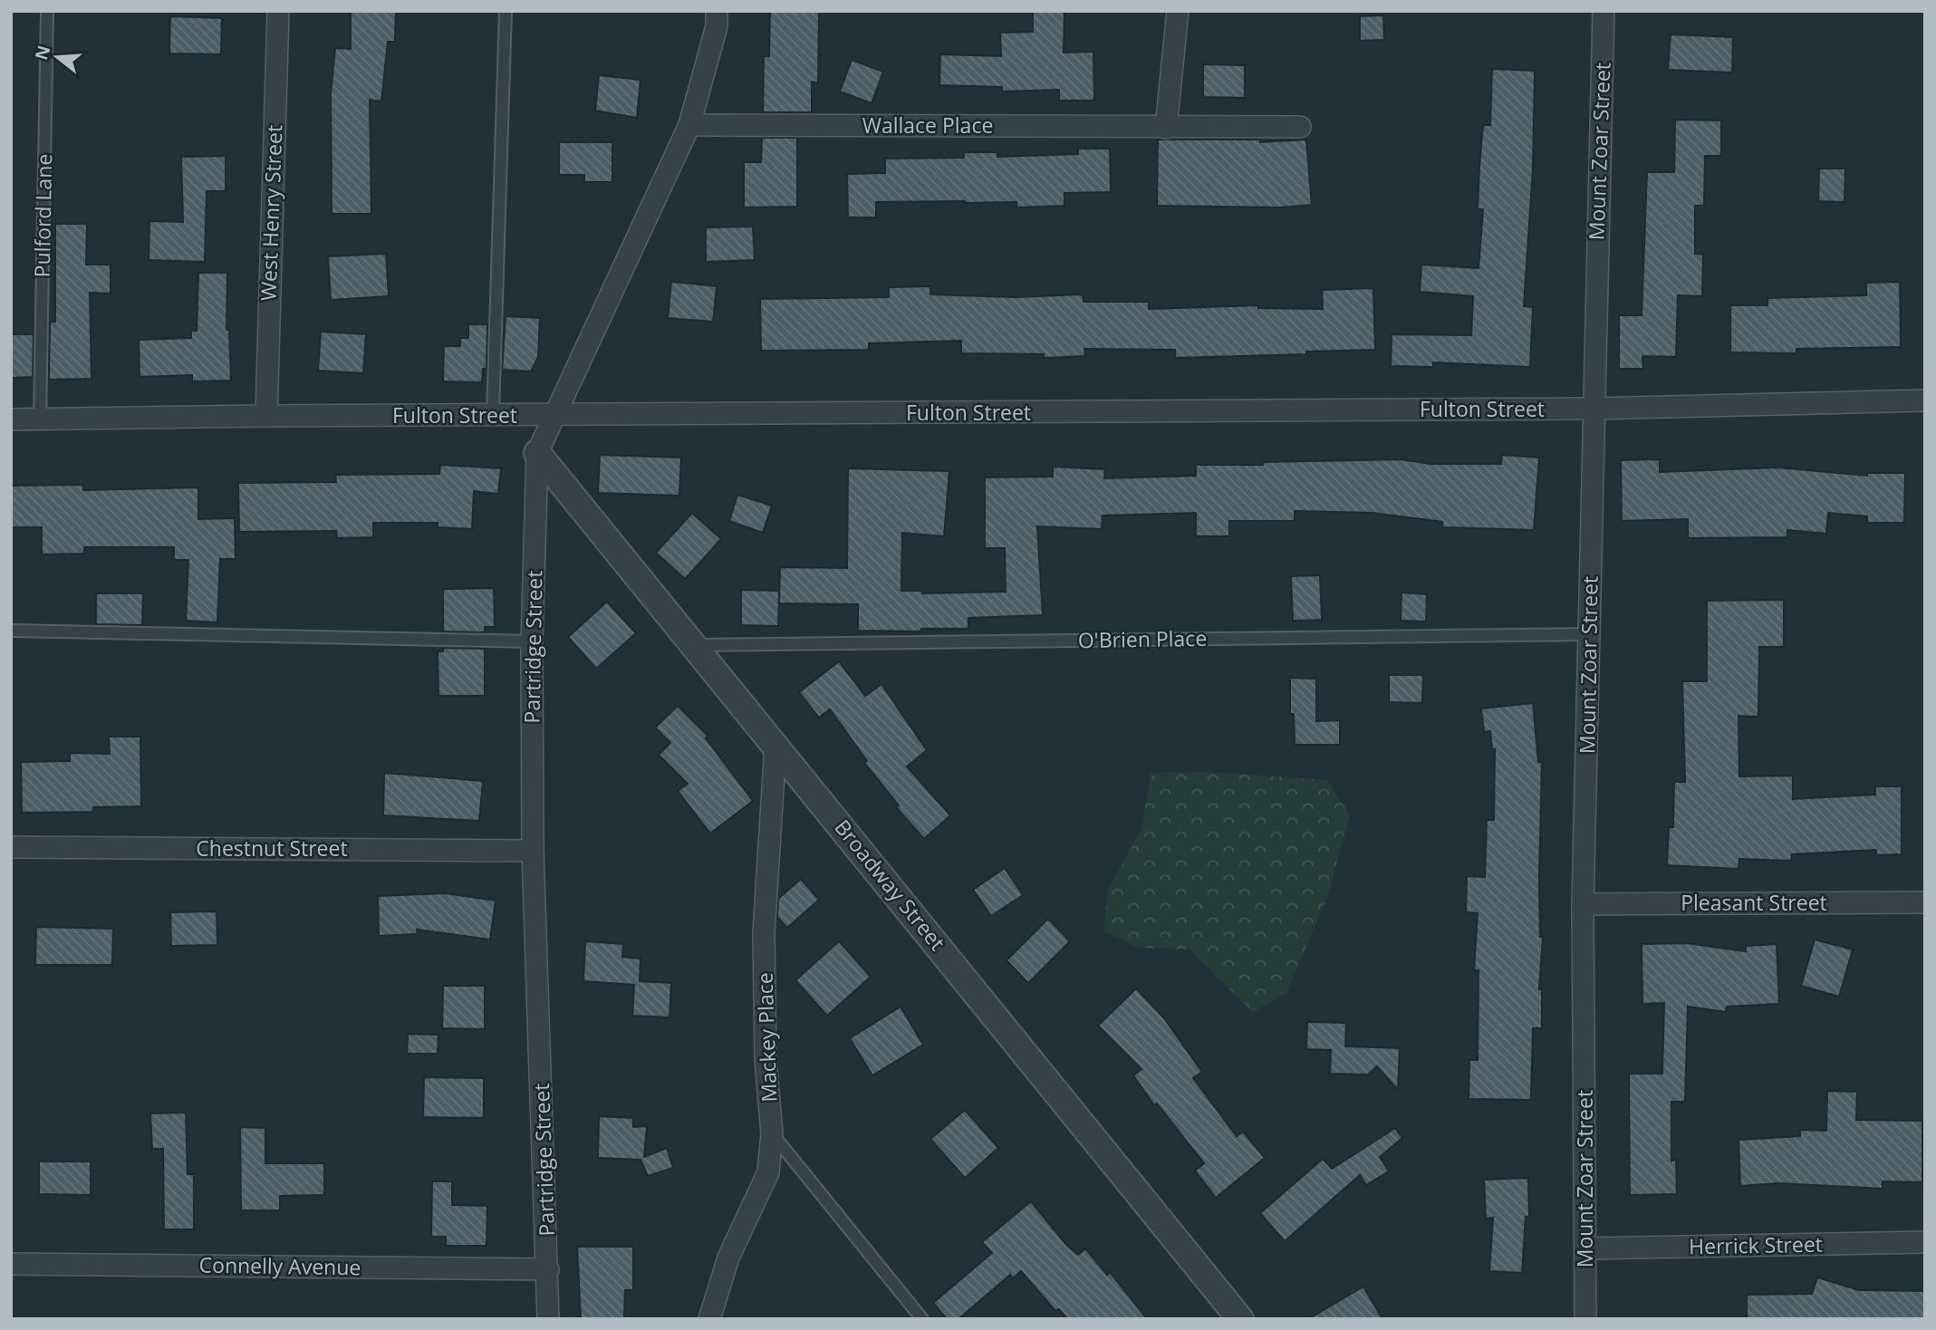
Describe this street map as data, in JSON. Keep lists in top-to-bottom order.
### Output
{
  "streets": {
    "street": [
      "Wallace Place",
      "Mount Zoar Street",
      "West Henry Street",
      "Fulton Street",
      "Partridge Street",
      "Chestnut Street",
      "Broadway Street",
      "Pleasant Street",
      "Mackey Place",
      "Herrick Street",
      "Connelly Avenue"
    ],
    "lane": ["Pulford Lane", "O'Brien Place"]
  },
  "crossings": [
    ["Wallace Place", "Partridge Street"],
    ["Mount Zoar Street", "Fulton Street"],
    ["Mount Zoar Street", "O'Brien Place"],
    ["Mount Zoar Street", "Pleasant Street"],
    ["Mount Zoar Street", "Herrick Street"],
    ["West Henry Street", "Fulton Street"],
    ["Pulford Lane", "Fulton Street"],
    ["Fulton Street", "Partridge Street"],
    ["O'Brien Place", "Broadway Street"],
    ["Partridge Street", "Chestnut Street"],
    ["Partridge Street", "Broadway Street"],
    ["Partridge Street", "Connelly Avenue"],
    ["Broadway Street", "Mackey Place"]
  ],
  "north": "left"
}
